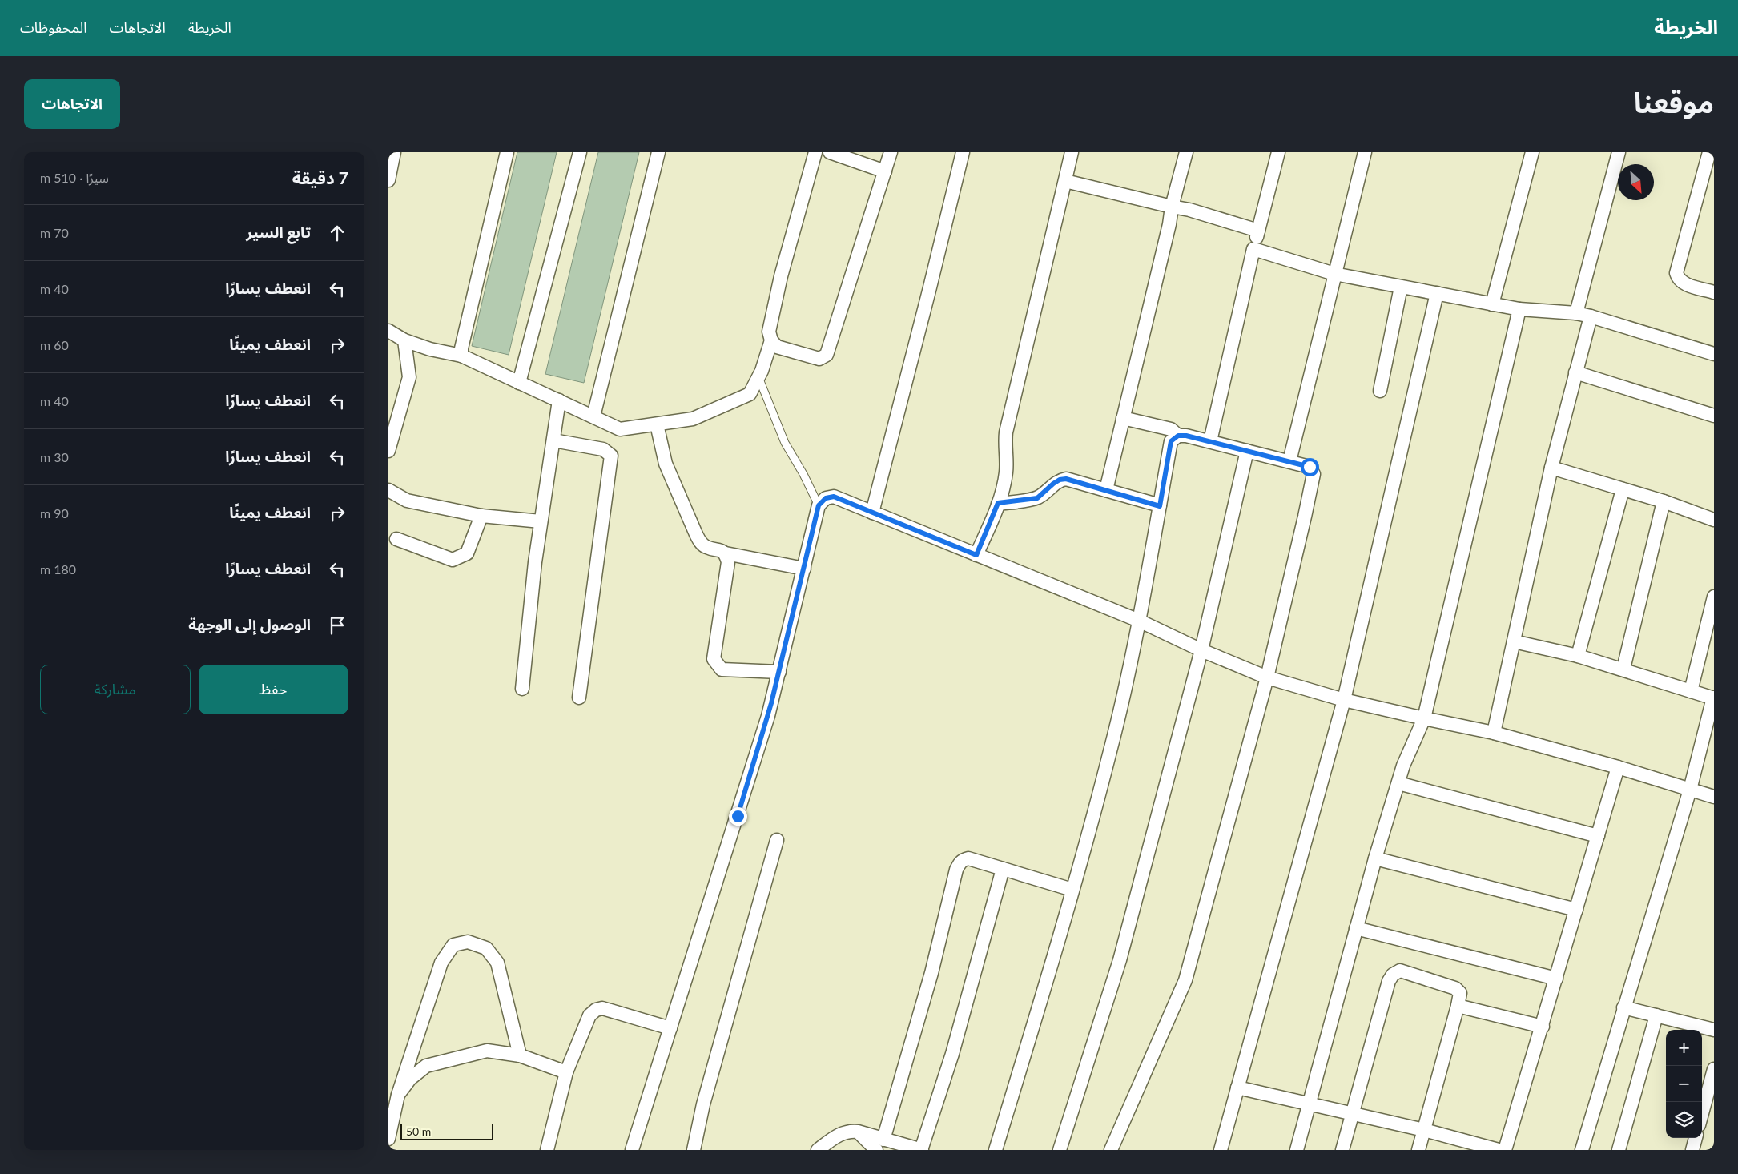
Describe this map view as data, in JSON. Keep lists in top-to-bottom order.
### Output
{
  "scale_bar": "50 m",
  "north": "bottom right",
  "page": {
    "header": "الخريطة",
    "nav": ["الخريطة", "الاتجاهات", "المحفوظات"],
    "title": "موقعنا",
    "buttons": [
      "الاتجاهات",
      ["حفظ", "مشاركة"]
    ],
    "heading": ["7 دقيقة", "سيرًا · 510 m"],
    "list": [
      ["تابع السير", "70 m"],
      ["انعطف يسارًا", "40 m"],
      ["انعطف يمينًا", "60 m"],
      ["انعطف يسارًا", "40 m"],
      ["انعطف يسارًا", "30 m"],
      ["انعطف يمينًا", "90 m"],
      ["انعطف يسارًا", "180 m"],
      "الوصول إلى الوجهة"
    ],
    "map_buttons": ["+", "−"],
    "scale": "50 m"
  }
}
